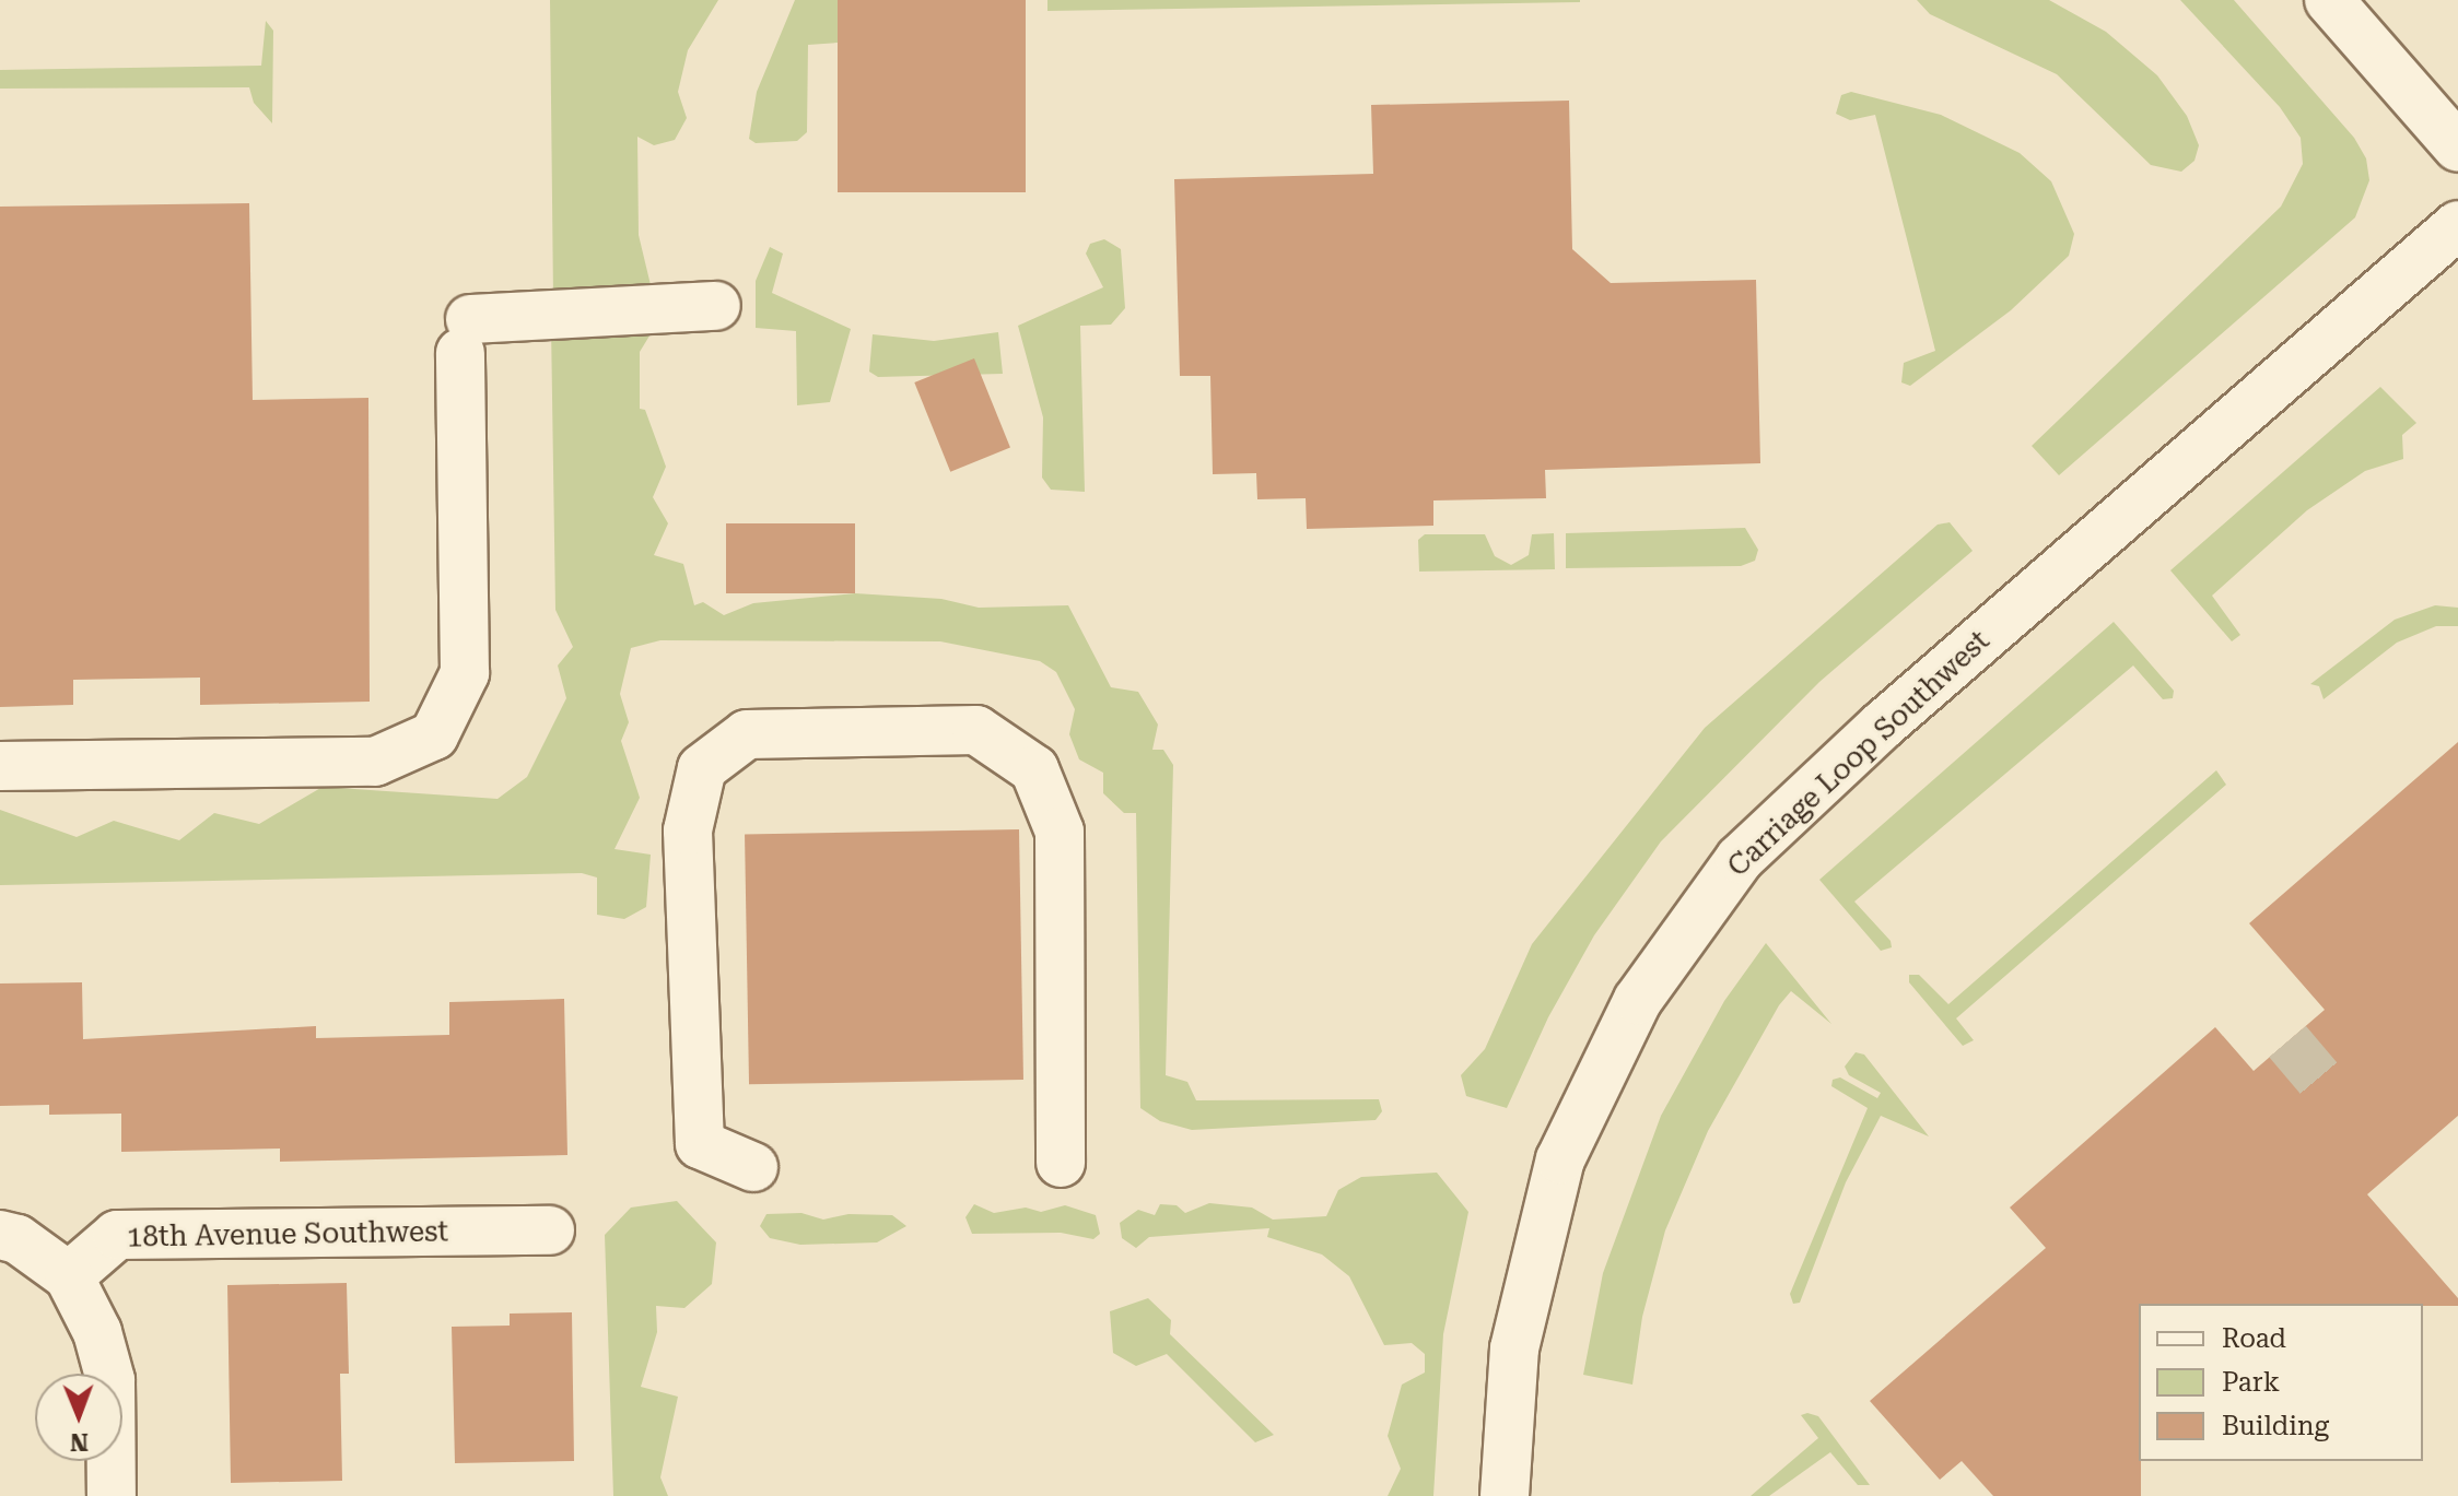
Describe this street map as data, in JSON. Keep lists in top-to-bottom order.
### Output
{
  "streets": {
    "street": ["Carriage Loop Southwest", "18th Avenue Southwest"]
  },
  "legend": ["Road", "Park", "Building"],
  "north": "bottom"
}
